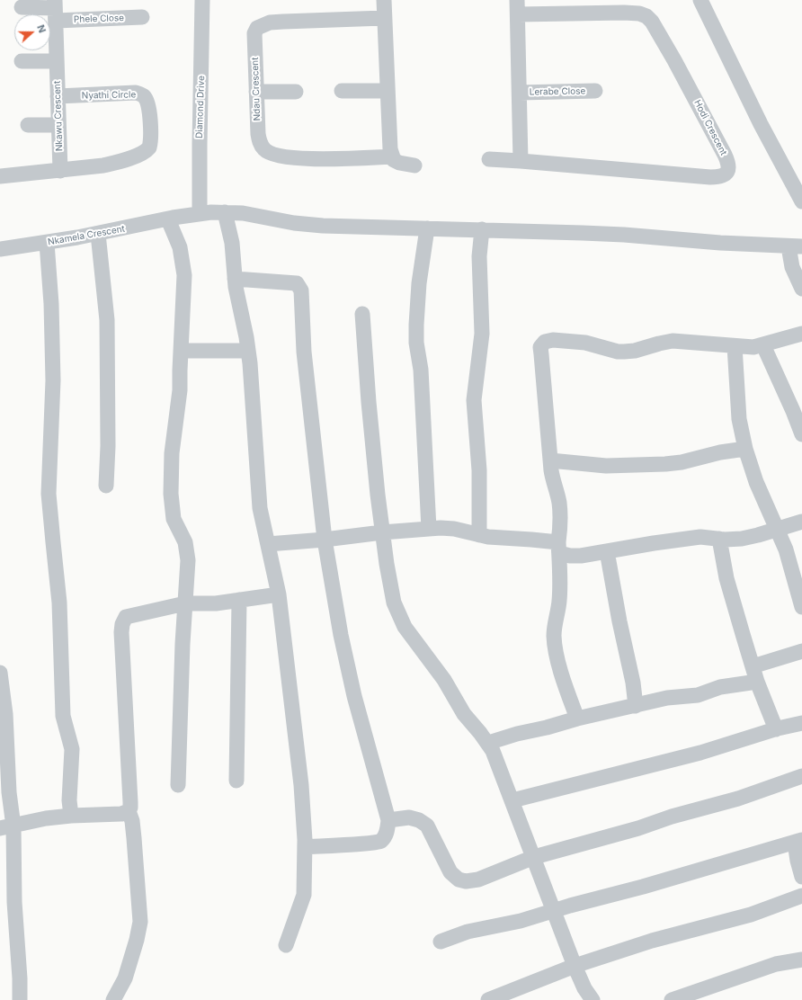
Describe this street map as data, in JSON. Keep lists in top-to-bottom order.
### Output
{
  "streets": {
    "street": [
      "Phele Close",
      "Ndau Crescent",
      "Lerabe Close",
      "Nyathi Circle",
      "Diamond Drive",
      "Nkawu Crescent",
      "Hodi Crescent",
      "Nkamela Crescent"
    ]
  },
  "crossings": [
    ["Phele Close", "Nkawu Crescent"],
    ["Lerabe Close", "Hodi Crescent"],
    ["Nyathi Circle", "Nkawu Crescent"],
    ["Diamond Drive", "Nkamela Crescent"]
  ],
  "north": "right"
}
